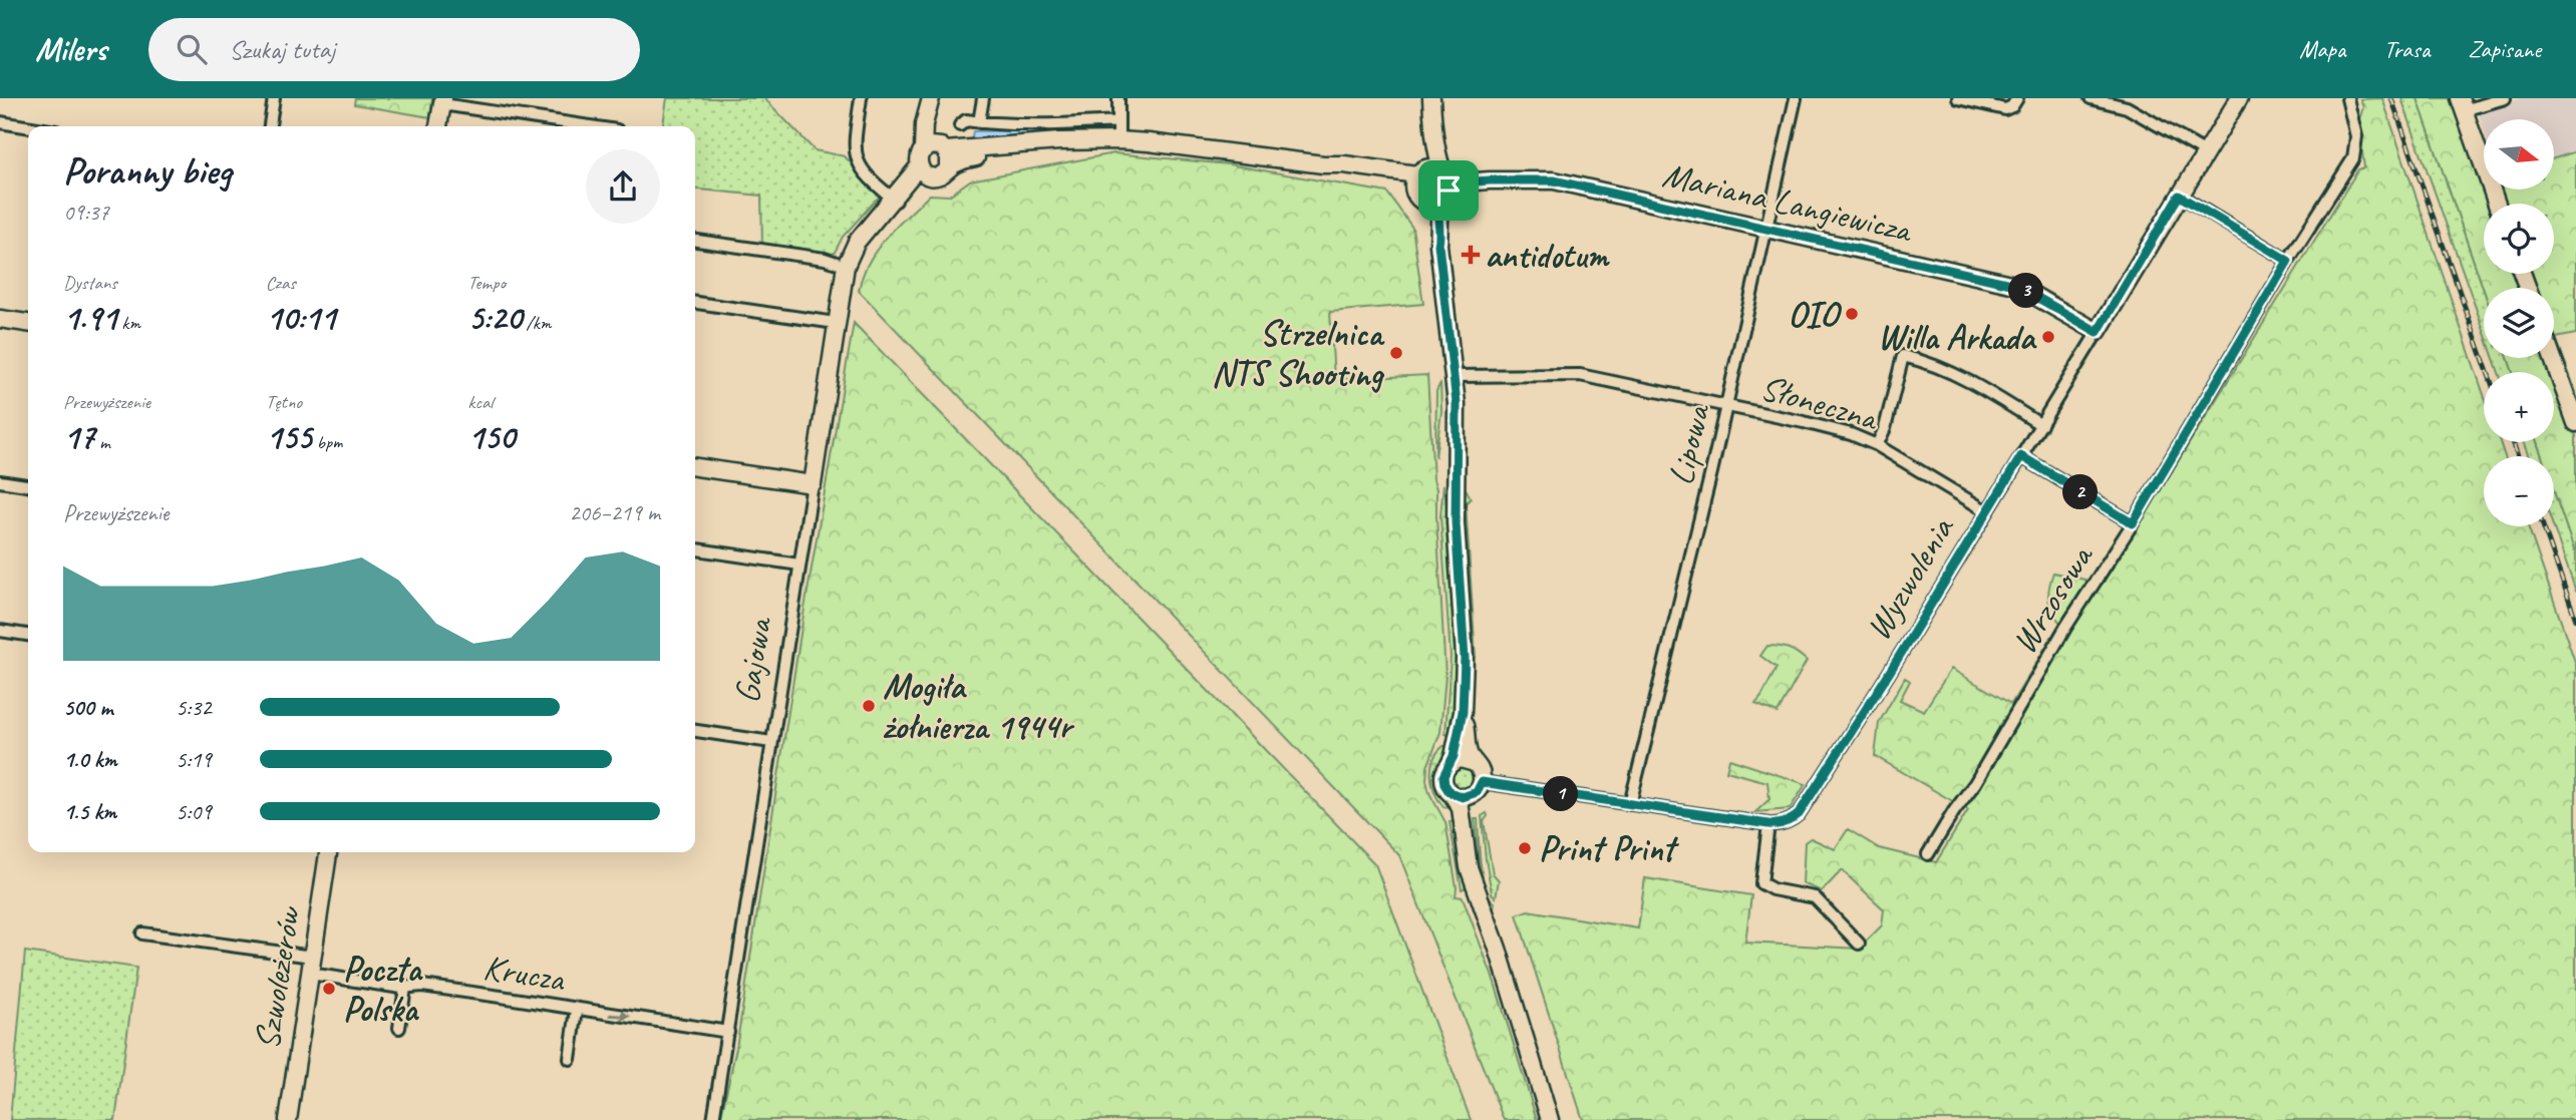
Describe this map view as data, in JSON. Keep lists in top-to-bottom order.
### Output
{
  "streets": {
    "street": [
      "Mariana Langiewicza",
      "Słoneczna",
      "Lipowa",
      "Wyzwolenia",
      "Wrzosowa",
      "Gajowa",
      "Krucza",
      "Szwoleżerów"
    ]
  },
  "crossings": [
    ["Mariana Langiewicza", "Lipowa"],
    ["Mariana Langiewicza", "Wyzwolenia"],
    ["Słoneczna", "Lipowa"],
    ["Słoneczna", "Wyzwolenia"],
    ["Lipowa", "Wyzwolenia"],
    ["Gajowa", "Krucza"],
    ["Krucza", "Szwoleżerów"]
  ],
  "places": {
    "health": ["antidotum"],
    "other": [
      "OIO",
      "Willa Arkada",
      "Strzelnica NTS Shooting",
      "Mogiła żołnierza 1944r",
      "Print Print",
      "Poczta Polska"
    ]
  },
  "north": "right",
  "page": {
    "header": "Milers",
    "search": "Szukaj tutaj",
    "nav": ["Mapa", "Trasa", "Zapisane"],
    "map_buttons": ["+", "−"],
    "heading": ["Poranny bieg", "09:37"],
    "stats": [
      ["Dystans", "1.91 km"],
      ["Czas", "10:11"],
      ["Tempo", "5:20 /km"],
      ["Przewyższenie", "17 m"],
      ["Tętno", "155 bpm"],
      ["kcal", "150"]
    ],
    "pins": ["3", "2", "1"],
    "chart": ["Przewyższenie", "206–219 m"],
    "list": [
      {
        "name": "500 m",
        "note": "5:32"
      },
      {
        "name": "1.0 km",
        "note": "5:19"
      },
      {
        "name": "1.5 km",
        "note": "5:09"
      }
    ]
  }
}
